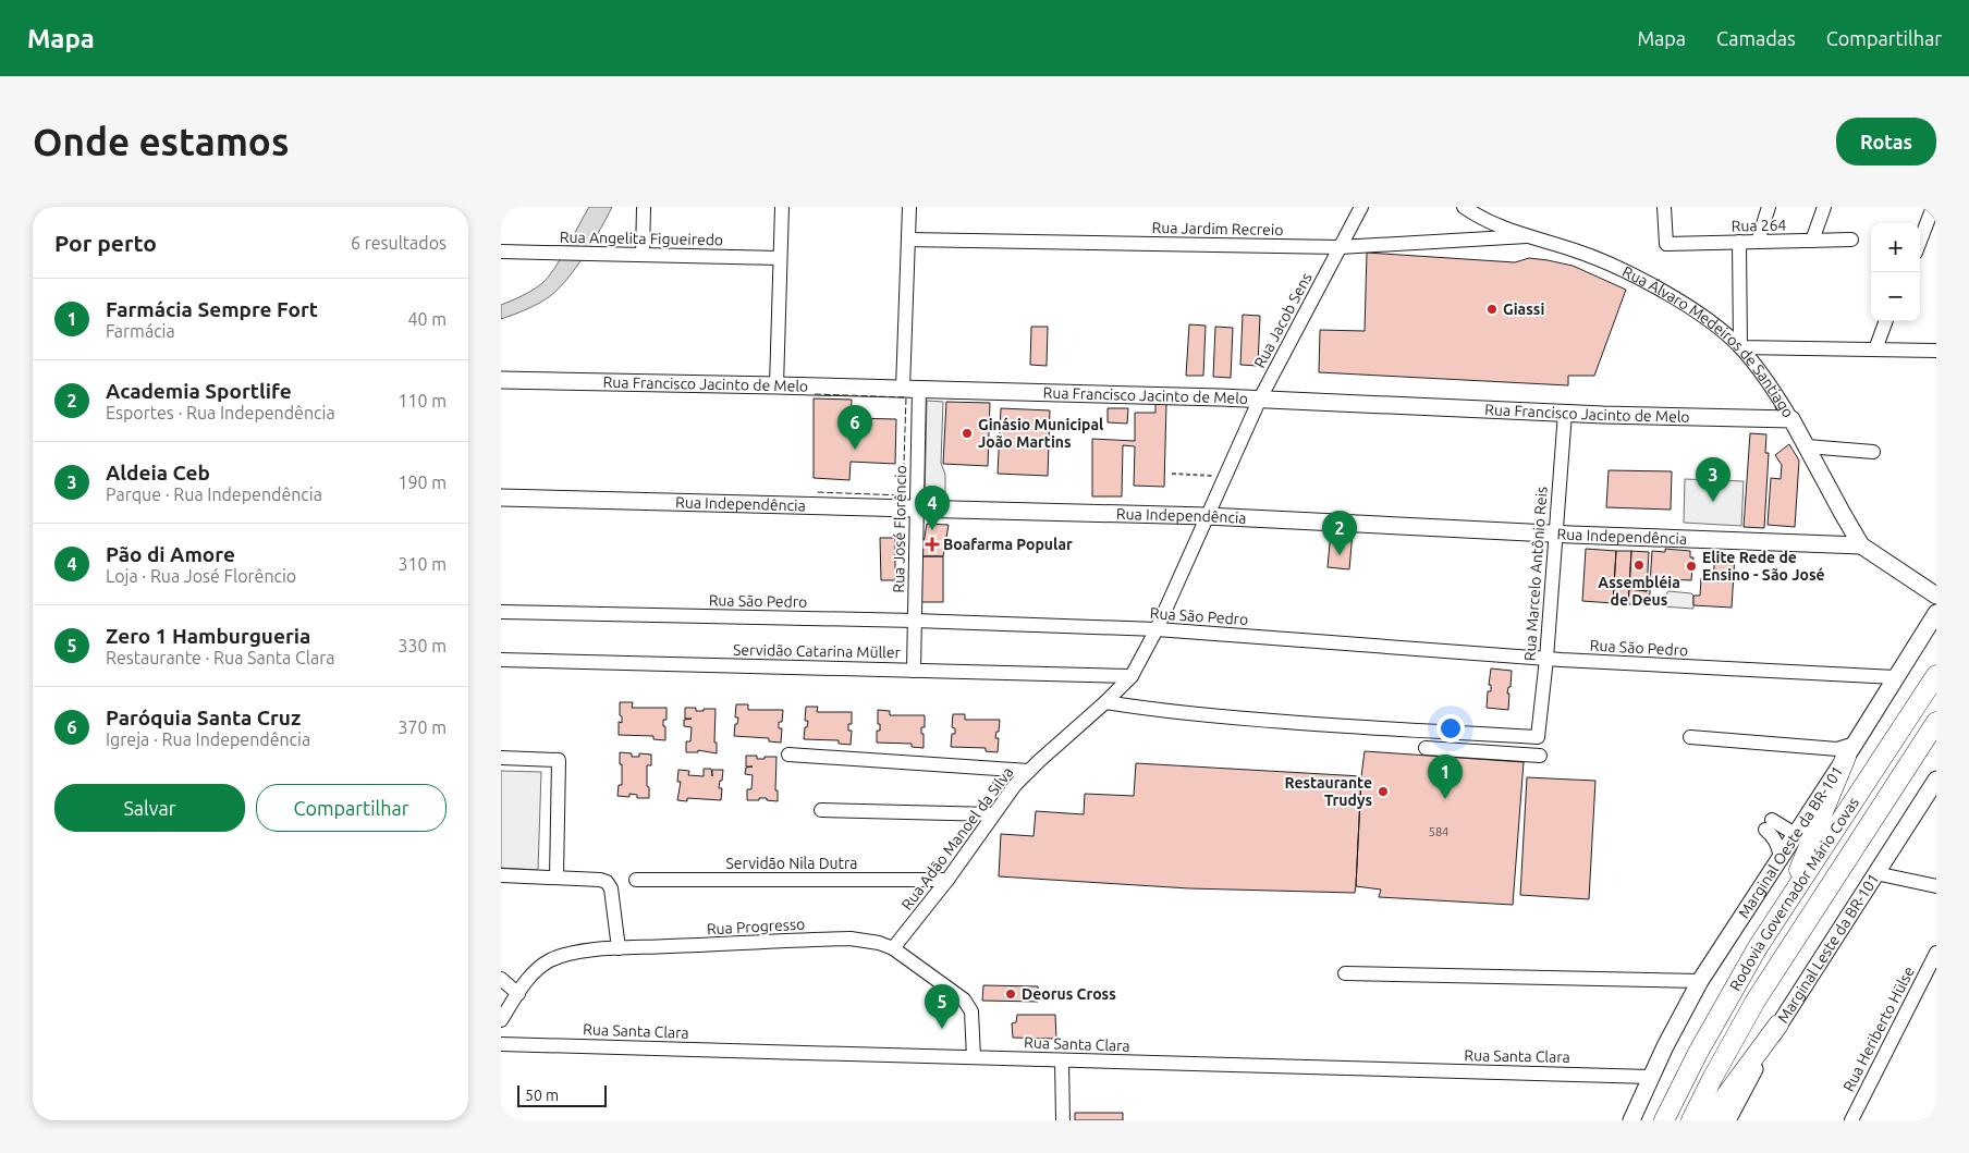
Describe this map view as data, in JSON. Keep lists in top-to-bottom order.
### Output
{
  "streets": {
    "highway": ["Rodovia Governador Mário Covas"],
    "main road": [
      "Rua Álvaro Medeiros de Santiago",
      "Rua Francisco Jacinto de Melo",
      "Rua Independência",
      "Marginal Oeste da BR-101",
      "Marginal Leste da BR-101"
    ],
    "street": [
      "Rua 264",
      "Rua Jardim Recreio",
      "Rua Angelita Figueiredo",
      "Rua Jacob Sens",
      "Rua José Florêncio",
      "Rua Marcelo Antônio Reis",
      "Rua São Pedro",
      "Servidão Catarina Müller",
      "Rua Adão Manoel da Silva",
      "Servidão Nila Dutra",
      "Rua Progresso",
      "Rua Heriberto Hülse",
      "Rua Santa Clara"
    ]
  },
  "crossings": [
    ["Rua Jardim Recreio", "Rua Jacob Sens"],
    ["Rua Jardim Recreio", "Rua Álvaro Medeiros de Santiago"],
    ["Rua Jardim Recreio", "Rua José Florêncio"],
    ["Rua Jacob Sens", "Rua Francisco Jacinto de Melo"],
    ["Rua Jacob Sens", "Rua Independência"],
    ["Rua Jacob Sens", "Rua São Pedro"],
    ["Rua Jacob Sens", "Rua Adão Manoel da Silva"],
    ["Rua Álvaro Medeiros de Santiago", "Rua Francisco Jacinto de Melo"],
    ["Rua Álvaro Medeiros de Santiago", "Rua Independência"],
    ["Rua Francisco Jacinto de Melo", "Rua José Florêncio"],
    ["Rua Francisco Jacinto de Melo", "Rua Marcelo Antônio Reis"],
    ["Rua Independência", "Rua José Florêncio"],
    ["Rua Independência", "Rua Marcelo Antônio Reis"],
    ["Rua José Florêncio", "Rua São Pedro"],
    ["Rua José Florêncio", "Servidão Catarina Müller"],
    ["Rua Marcelo Antônio Reis", "Rua São Pedro"],
    ["Rua Marcelo Antônio Reis", "Rua Adão Manoel da Silva"],
    ["Rua São Pedro", "Rua Adão Manoel da Silva"],
    ["Rua São Pedro", "Marginal Oeste da BR-101"],
    ["Servidão Catarina Müller", "Rua Adão Manoel da Silva"],
    ["Rua Adão Manoel da Silva", "Servidão Nila Dutra"],
    ["Rua Adão Manoel da Silva", "Rua Progresso"],
    ["Marginal Oeste da BR-101", "Rua Santa Clara"],
    ["Rua Progresso", "Rua Santa Clara"]
  ],
  "places": {
    "other": [
      "Giassi",
      "Ginásio Municipal João Martins",
      "Assembléia de Deus",
      "Elite Rede de Ensino - São José",
      "Restaurante Trudys",
      "Deorus Cross"
    ],
    "health": ["Boafarma Popular"]
  },
  "house_numbers": ["584"],
  "scale_bar": "50 m",
  "page": {
    "header": "Mapa",
    "nav": ["Mapa", "Camadas", "Compartilhar"],
    "buttons": [
      "Rotas",
      ["Salvar", "Compartilhar"]
    ],
    "title": "Onde estamos",
    "heading": ["Por perto", "6 resultados"],
    "map_buttons": ["+", "−"],
    "list": [
      {
        "mark": "1",
        "name": "Farmácia Sempre Fort",
        "note": "Farmácia",
        "value": "40 m"
      },
      {
        "mark": "2",
        "name": "Academia Sportlife",
        "note": "Esportes · Rua Independência",
        "value": "110 m"
      },
      {
        "mark": "3",
        "name": "Aldeia Ceb",
        "note": "Parque · Rua Independência",
        "value": "190 m"
      },
      {
        "mark": "4",
        "name": "Pão di Amore",
        "note": "Loja · Rua José Florêncio",
        "value": "310 m"
      },
      {
        "mark": "5",
        "name": "Zero 1 Hamburgueria",
        "note": "Restaurante · Rua Santa Clara",
        "value": "330 m"
      },
      {
        "mark": "6",
        "name": "Paróquia Santa Cruz",
        "note": "Igreja · Rua Independência",
        "value": "370 m"
      }
    ],
    "pins": [
      "6",
      "3",
      "4",
      "2",
      "1",
      "5"
    ],
    "scale": "50 m"
  }
}
